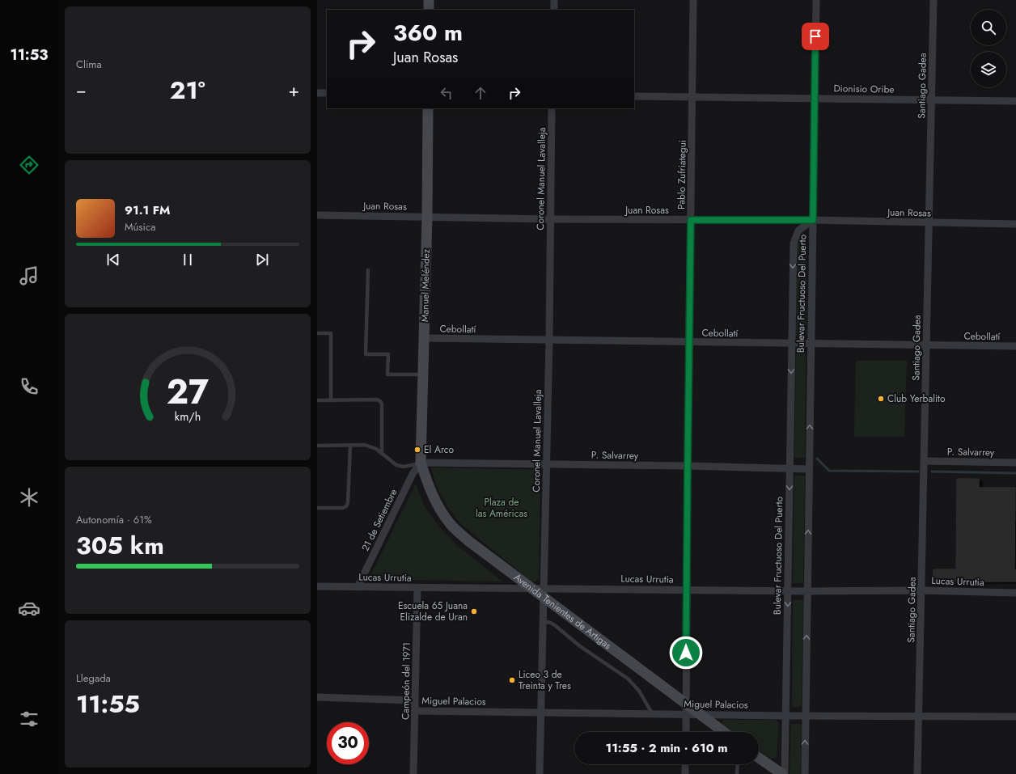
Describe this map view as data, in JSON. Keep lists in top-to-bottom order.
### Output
{
  "streets": {
    "street": [
      "Santiago Gadea",
      "Dionisio Oribe",
      "Pablo Zufriategui",
      "Coronel Manuel Lavalleja",
      "Juan Rosas",
      "Manuel Meléndez",
      "Bulevar Fructuoso Del Puerto",
      "Cebollatí",
      "P. Salvarrey",
      "21 de Setiembre",
      "Lucas Urrutia",
      "Avenida Tenientes de Artigas",
      "Campeón del 1971",
      "Miguel Palacios"
    ]
  },
  "crossings": [
    ["Santiago Gadea", "Dionisio Oribe"],
    ["Santiago Gadea", "Juan Rosas"],
    ["Santiago Gadea", "Cebollatí"],
    ["Santiago Gadea", "P. Salvarrey"],
    ["Santiago Gadea", "Lucas Urrutia"],
    ["Santiago Gadea", "Miguel Palacios"],
    ["Dionisio Oribe", "Pablo Zufriategui"],
    ["Pablo Zufriategui", "Juan Rosas"],
    ["Pablo Zufriategui", "Cebollatí"],
    ["Pablo Zufriategui", "P. Salvarrey"],
    ["Pablo Zufriategui", "Lucas Urrutia"],
    ["Pablo Zufriategui", "Avenida Tenientes de Artigas"],
    ["Pablo Zufriategui", "Miguel Palacios"],
    ["Coronel Manuel Lavalleja", "Juan Rosas"],
    ["Coronel Manuel Lavalleja", "Cebollatí"],
    ["Coronel Manuel Lavalleja", "P. Salvarrey"],
    ["Coronel Manuel Lavalleja", "Lucas Urrutia"],
    ["Coronel Manuel Lavalleja", "Avenida Tenientes de Artigas"],
    ["Coronel Manuel Lavalleja", "Miguel Palacios"],
    ["Juan Rosas", "Manuel Meléndez"],
    ["Juan Rosas", "Bulevar Fructuoso Del Puerto"],
    ["Manuel Meléndez", "Cebollatí"],
    ["Manuel Meléndez", "P. Salvarrey"],
    ["Manuel Meléndez", "21 de Setiembre"],
    ["Manuel Meléndez", "Avenida Tenientes de Artigas"],
    ["Bulevar Fructuoso Del Puerto", "Cebollatí"],
    ["Bulevar Fructuoso Del Puerto", "P. Salvarrey"],
    ["Bulevar Fructuoso Del Puerto", "Lucas Urrutia"],
    ["Bulevar Fructuoso Del Puerto", "Miguel Palacios"],
    ["P. Salvarrey", "21 de Setiembre"],
    ["P. Salvarrey", "Avenida Tenientes de Artigas"],
    ["21 de Setiembre", "Lucas Urrutia"],
    ["21 de Setiembre", "Avenida Tenientes de Artigas"],
    ["Lucas Urrutia", "Avenida Tenientes de Artigas"],
    ["Lucas Urrutia", "Campeón del 1971"],
    ["Avenida Tenientes de Artigas", "Miguel Palacios"],
    ["Campeón del 1971", "Miguel Palacios"]
  ],
  "parks": ["Plaza de las Américas"],
  "places": [
    "Club Yerbalito",
    "El Arco",
    "Escuela 65 Juana Elizalde de Uran",
    "Liceo 3 de Treinta y Tres"
  ],
  "page": {
    "tabs": "11:53",
    "tile": [
      "Clima",
      ["Autonomía · 61%", "305 km"],
      ["Llegada", "11:55"]
    ],
    "turn": ["360 m", "Juan Rosas"],
    "heat": ["−", "21°", "+"],
    "song": ["91.1 FM", "Música"],
    "limit": "30",
    "trip": "11:55 · 2 min · 610 m",
    "gauge": ["27", "km/h"]
  }
}
